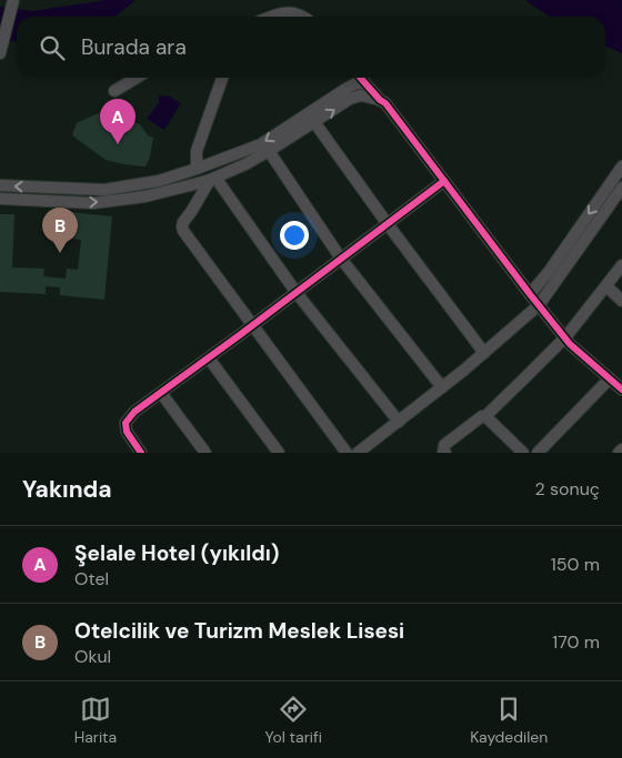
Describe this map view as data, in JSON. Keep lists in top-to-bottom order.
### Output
{
  "page": {
    "search": "Burada ara",
    "pins": ["A", "B"],
    "heading": ["Yakında", "2 sonuç"],
    "list": [
      {
        "mark": "A",
        "name": "Şelale Hotel (yıkıldı)",
        "note": "Otel",
        "value": "150 m"
      },
      {
        "mark": "B",
        "name": "Otelcilik ve Turizm Meslek Lisesi",
        "note": "Okul",
        "value": "170 m"
      }
    ],
    "nav": ["Harita", "Yol tarifi", "Kaydedilen"]
  }
}
